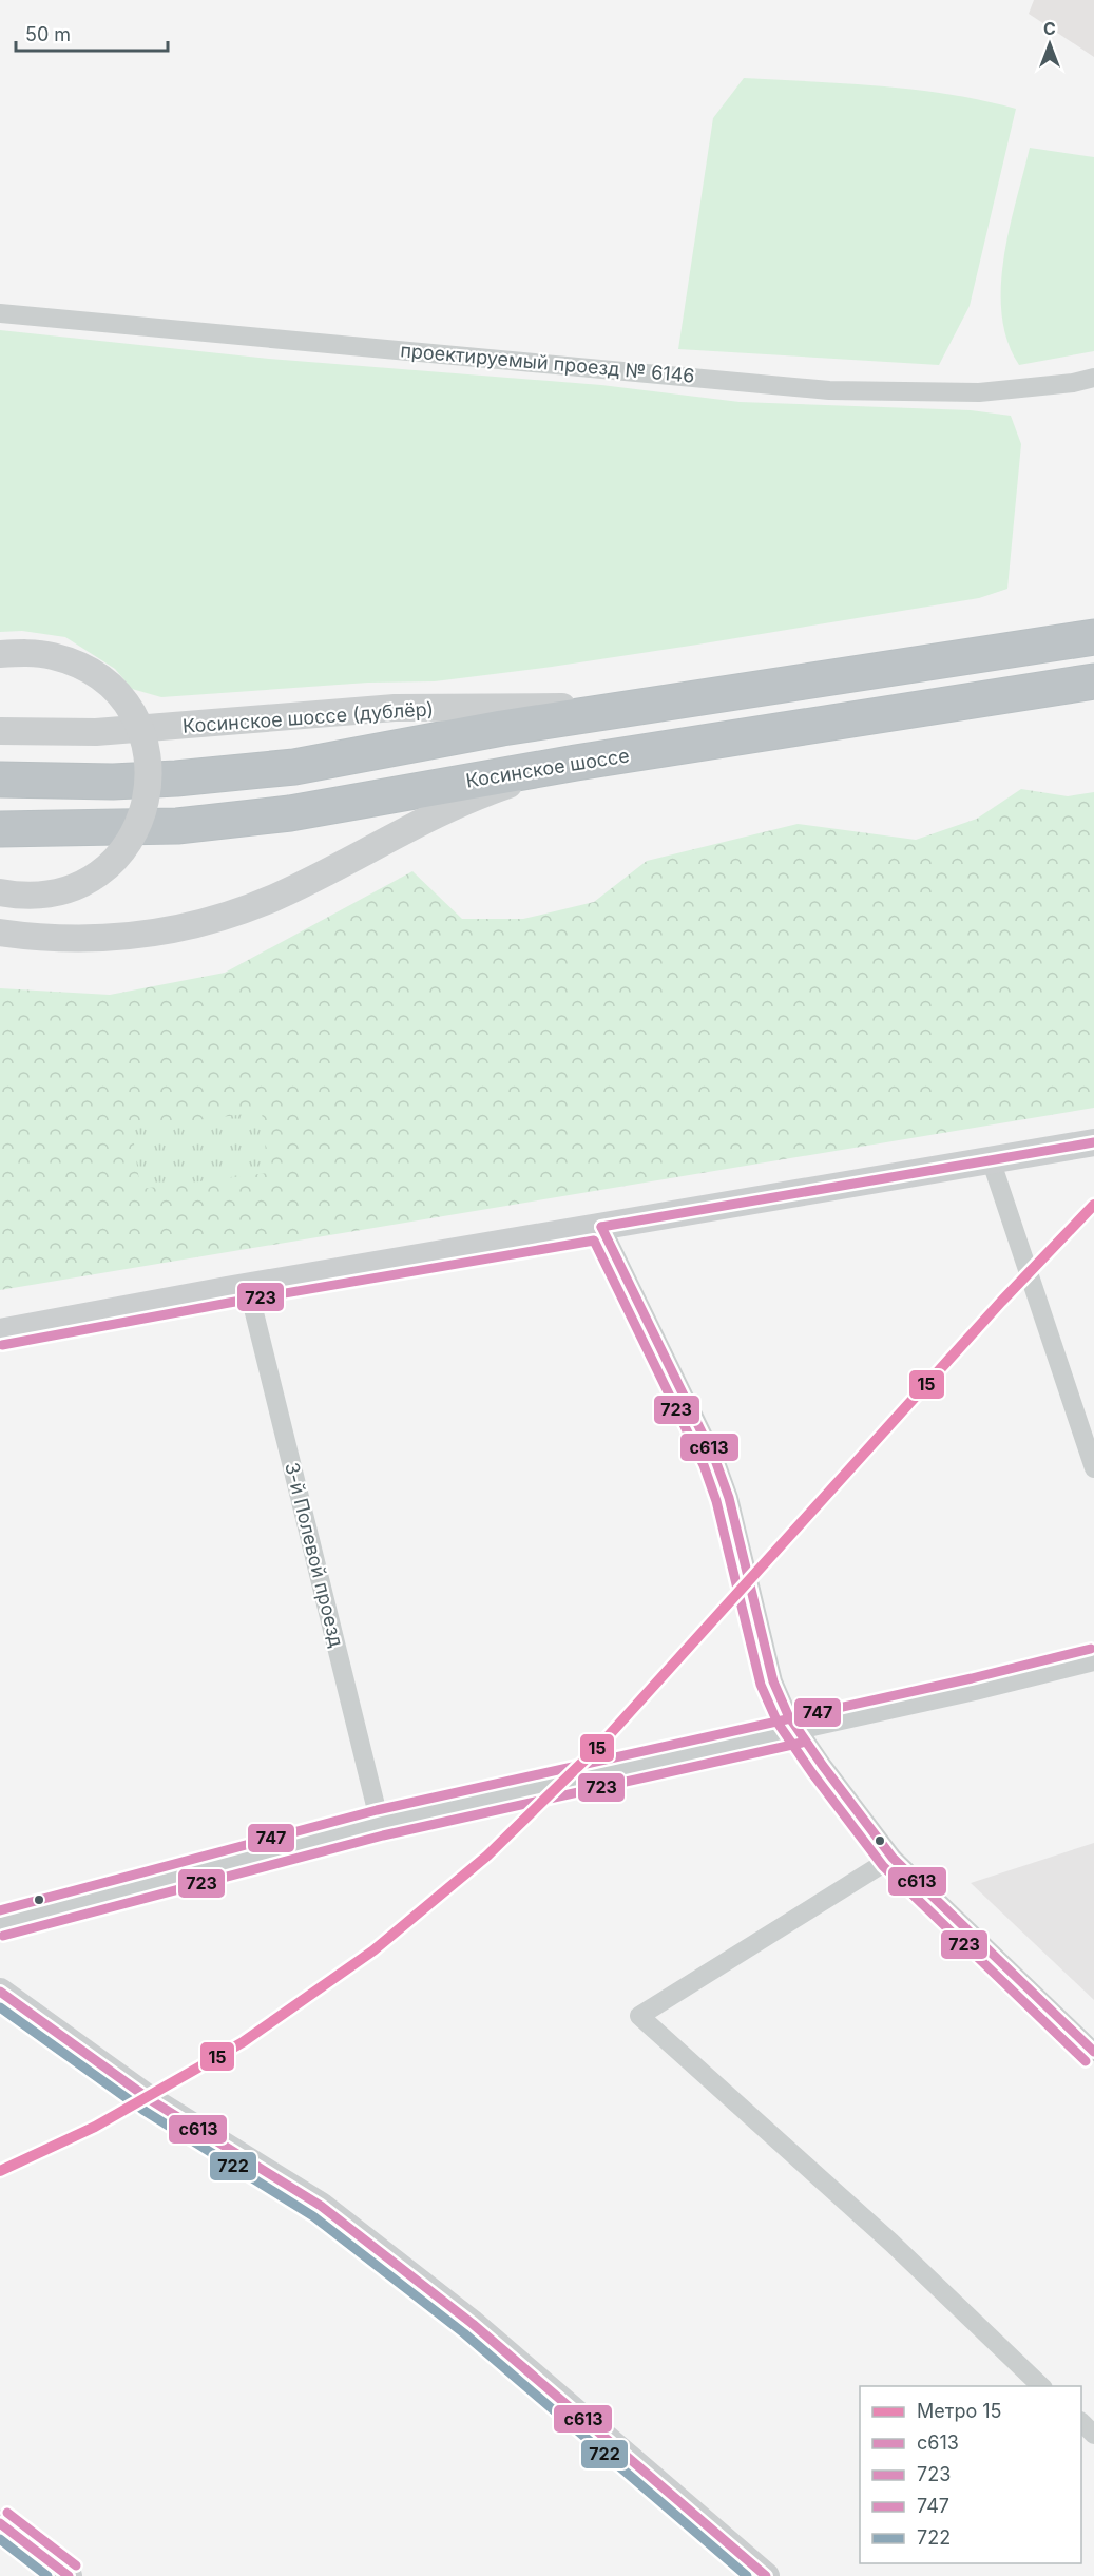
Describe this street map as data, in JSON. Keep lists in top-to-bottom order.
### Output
{
  "streets": {
    "highway": ["Косинское шоссе"],
    "street": ["проектируемый проезд № 6146", "Косинское шоссе (дублёр)", "3-й Полевой проезд"]
  },
  "lines": [
    "transit line с613",
    "metro line 15",
    "transit line 723",
    "transit line 747",
    "transit line 722"
  ],
  "legend": [
    "Метро 15",
    "с613",
    "723",
    "747",
    "722"
  ],
  "scale_bar": "50 m",
  "north": "top"
}
